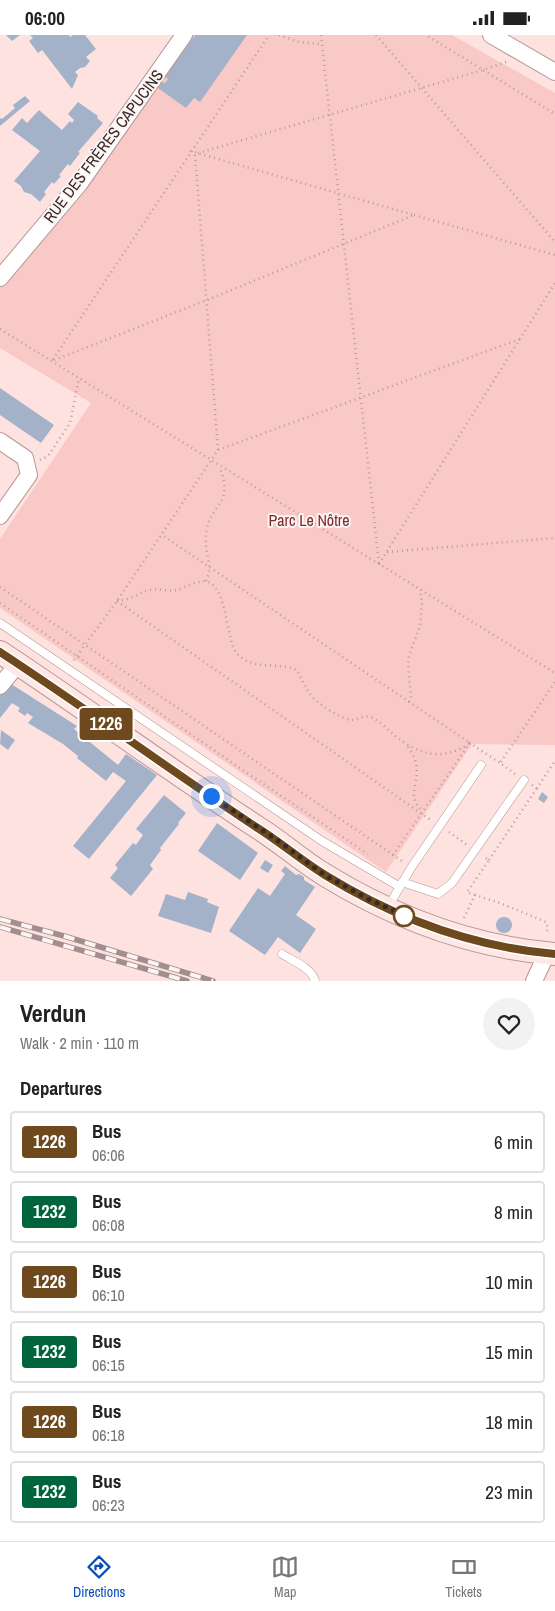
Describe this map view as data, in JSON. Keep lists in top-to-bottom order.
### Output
{
  "streets": {
    "street": ["RUE DES FRÈRES CAPUCINS"]
  },
  "parks": ["Parc Le Nôtre"],
  "lines": ["bus line 1226"],
  "page": {
    "status": "06:00",
    "on_map": "1226",
    "heading": [
      ["Verdun", "Walk · 2 min · 110 m"],
      "Departures"
    ],
    "list": [
      {
        "mark": "1226",
        "name": "Bus",
        "note": "06:06",
        "value": "6 min"
      },
      {
        "mark": "1232",
        "name": "Bus",
        "note": "06:08",
        "value": "8 min"
      },
      {
        "mark": "1226",
        "name": "Bus",
        "note": "06:10",
        "value": "10 min"
      },
      {
        "mark": "1232",
        "name": "Bus",
        "note": "06:15",
        "value": "15 min"
      },
      {
        "mark": "1226",
        "name": "Bus",
        "note": "06:18",
        "value": "18 min"
      },
      {
        "mark": "1232",
        "name": "Bus",
        "note": "06:23",
        "value": "23 min"
      }
    ],
    "tabs": ["Directions", "Map", "Tickets"]
  }
}
